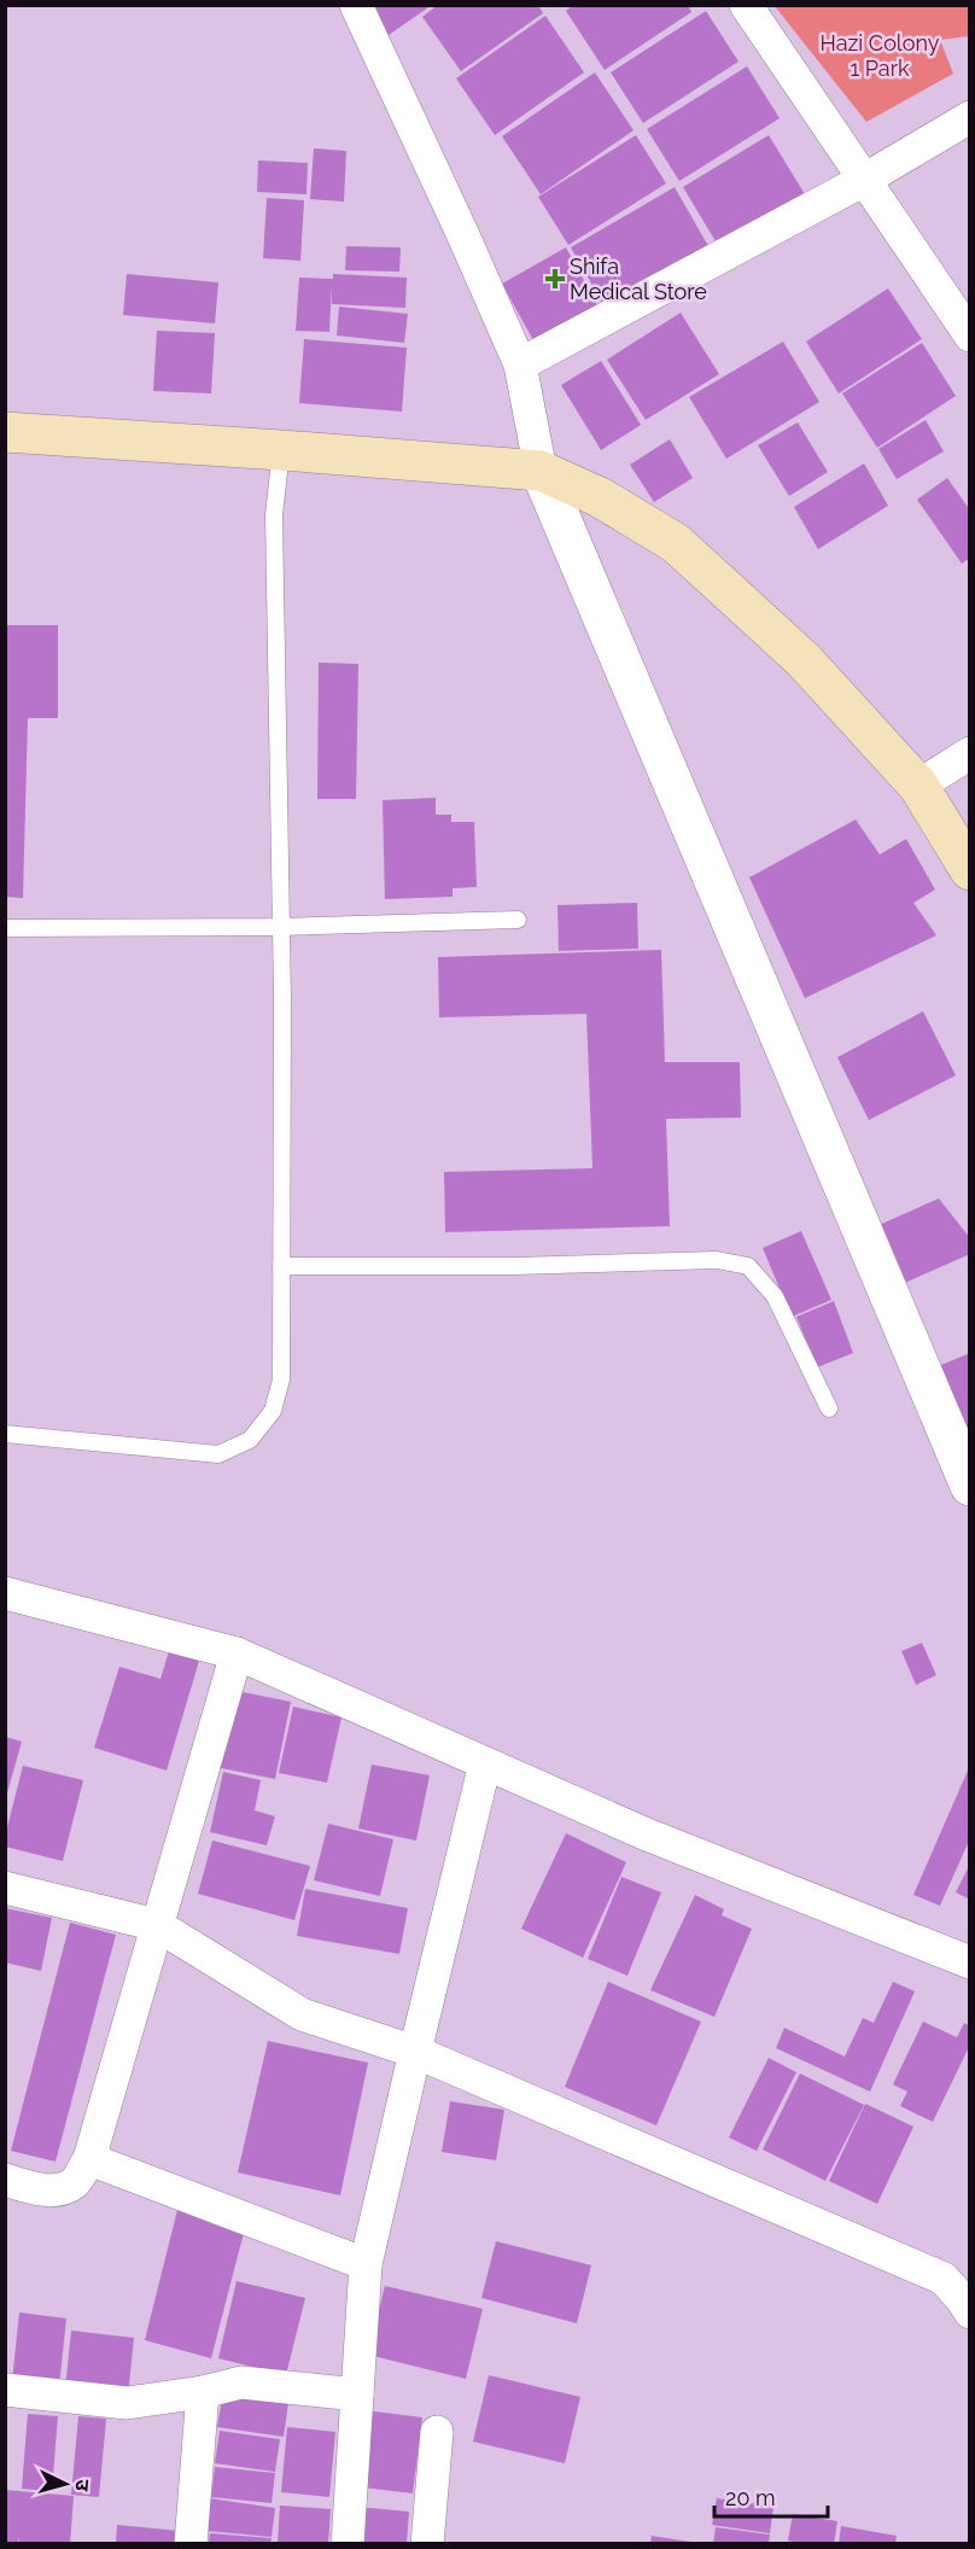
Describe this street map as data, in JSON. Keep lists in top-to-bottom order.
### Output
{
  "parks": ["Hazi Colony 1 Park"],
  "places": {
    "health": ["Shifa Medical Store"]
  },
  "scale_bar": "20 m",
  "north": "right"
}
